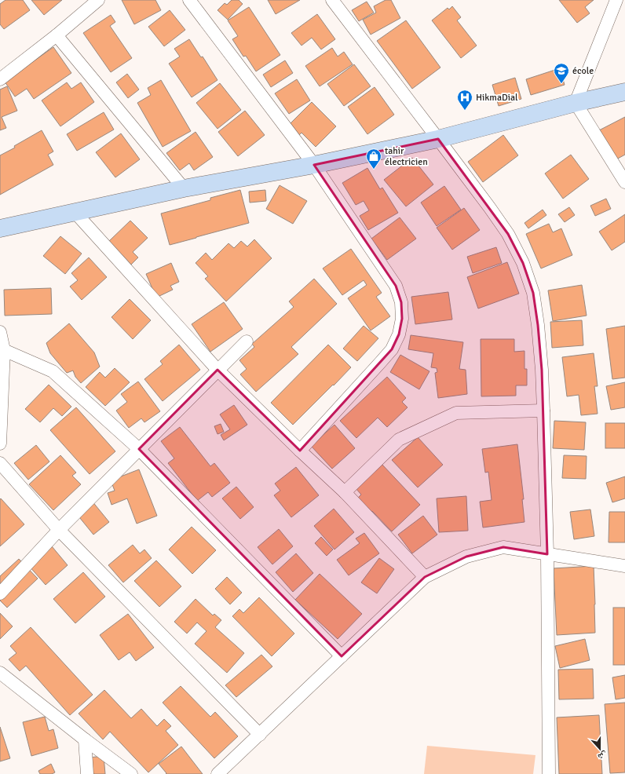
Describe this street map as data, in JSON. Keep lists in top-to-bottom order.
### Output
{
  "places": {
    "school or university": ["école"],
    "hospital": ["HikmaDial"],
    "shop": ["tahir électricien"]
  },
  "north": "bottom"
}
